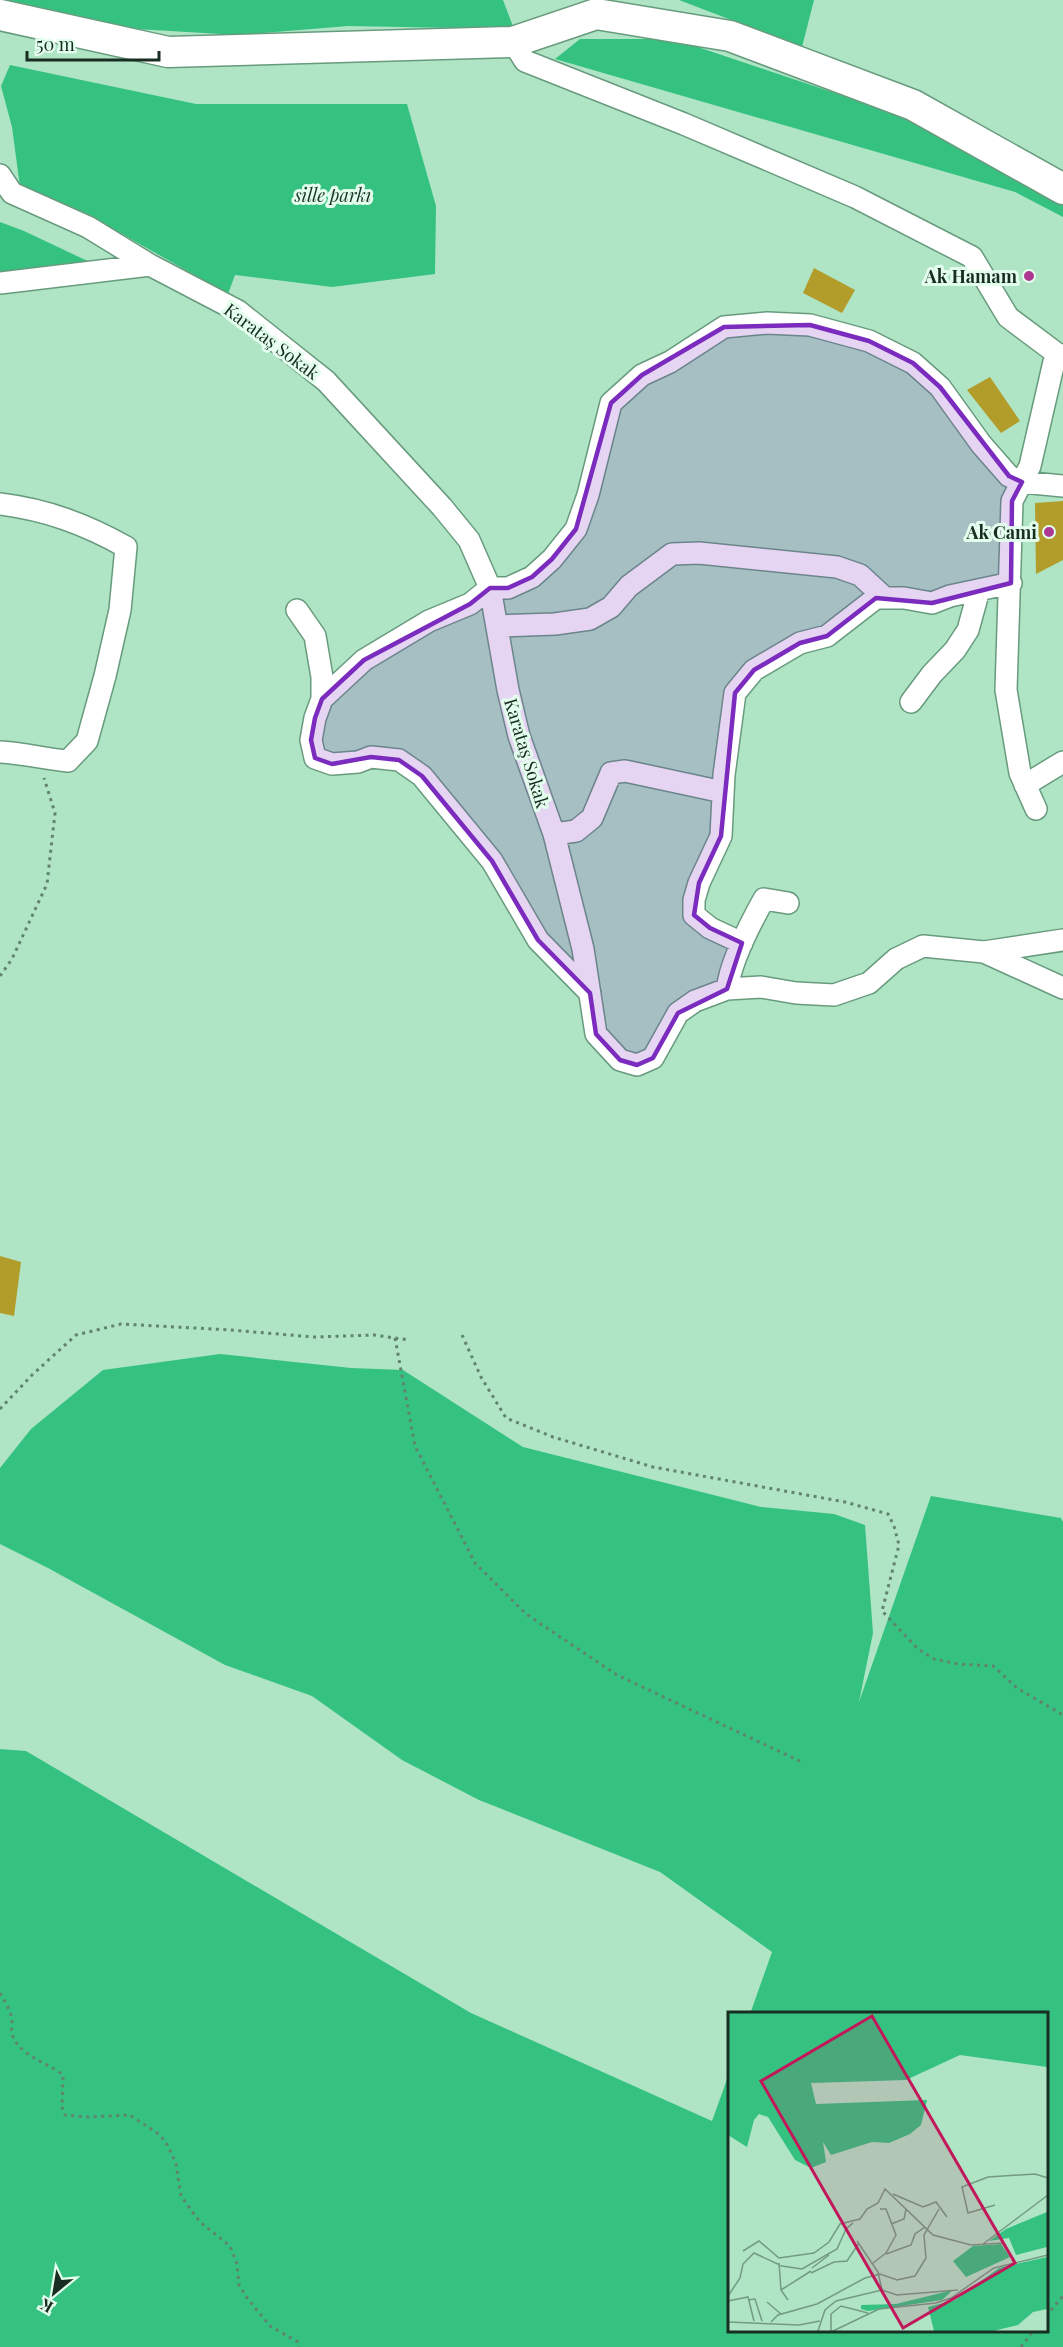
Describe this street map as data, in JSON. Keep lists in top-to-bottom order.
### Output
{
  "streets": {
    "street": ["Karataş Sokak"]
  },
  "parks": ["sille parkı"],
  "places": ["Ak Hamam", "Ak Cami"],
  "scale_bar": "50 m",
  "north": "bottom left"
}
